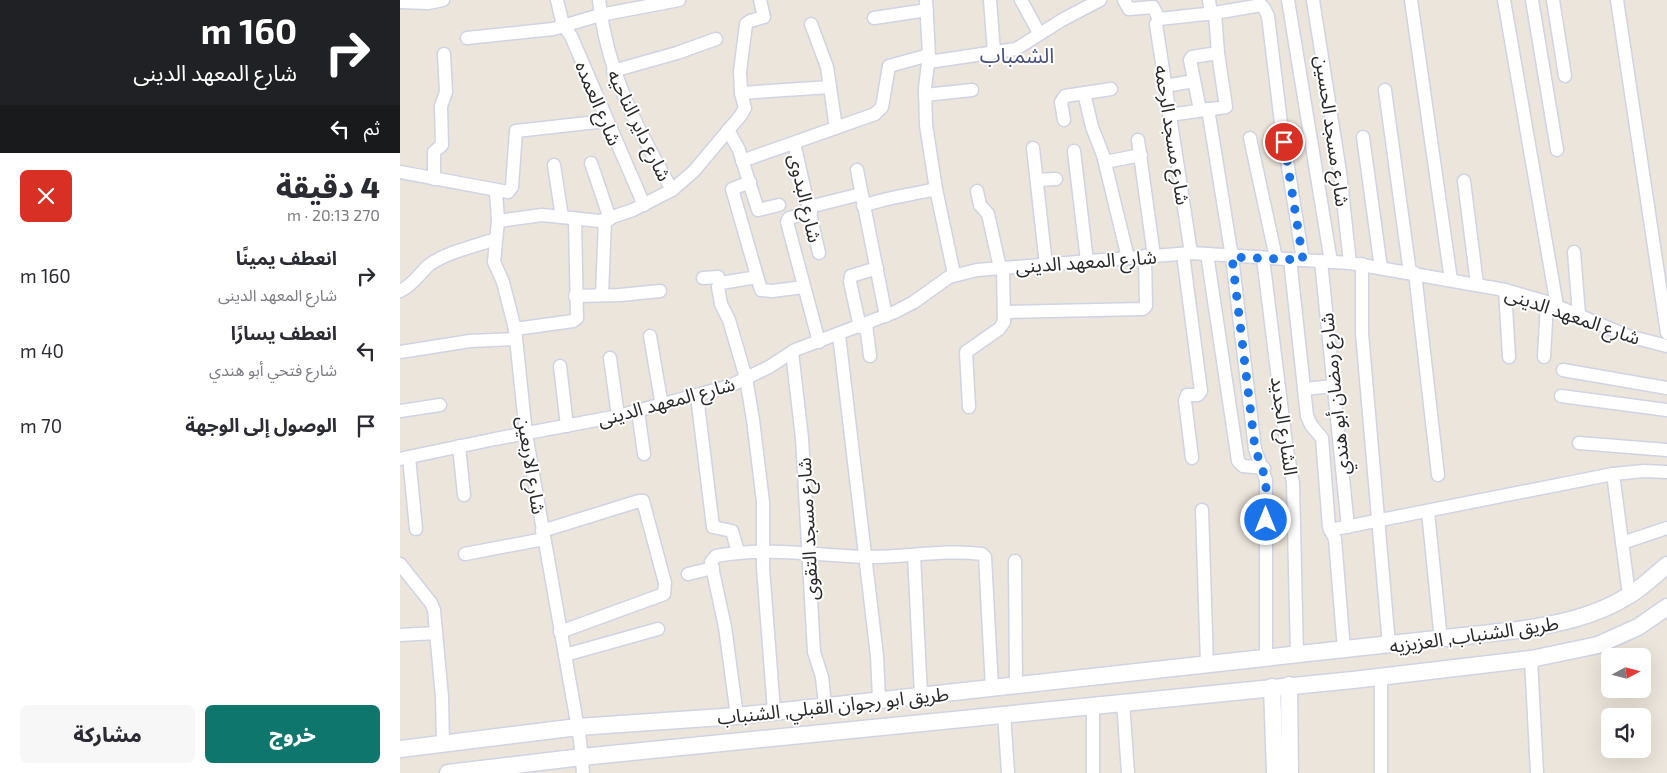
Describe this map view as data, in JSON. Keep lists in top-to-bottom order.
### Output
{
  "streets": {
    "street": [
      "شارع العمده",
      "شارع داير الناحيه",
      "شارع مسجد الحسين",
      "شارع مسجد الرحمه",
      "شارع البدوى",
      "شارع المعهد الدينى",
      "شارع رمضان أبو هندي",
      "الشارع الجديد",
      "شارع الاربعين",
      "شارع مسجد التقوى",
      "طريق الشنباب, العزيزيه",
      "طريق ابو رجوان القبلي, الشنباب"
    ]
  },
  "crossings": [
    ["شارع مسجد الحسين", "شارع المعهد الدينى"],
    ["شارع مسجد الحسين", "طريق الشنباب, العزيزيه"],
    ["شارع مسجد الرحمه", "شارع المعهد الدينى"],
    ["شارع المعهد الدينى", "شارع رمضان أبو هندي"],
    ["شارع المعهد الدينى", "الشارع الجديد"],
    ["شارع المعهد الدينى", "شارع الاربعين"],
    ["شارع المعهد الدينى", "شارع مسجد التقوى"],
    ["الشارع الجديد", "طريق الشنباب, العزيزيه"],
    ["شارع الاربعين", "طريق ابو رجوان القبلي, الشنباب"],
    ["شارع مسجد التقوى", "طريق ابو رجوان القبلي, الشنباب"],
    ["طريق الشنباب, العزيزيه", "طريق ابو رجوان القبلي, الشنباب"]
  ],
  "districts": ["الشمباب"],
  "north": "right",
  "page": {
    "turn": ["160 m", "شارع المعهد الدينى"],
    "then": "ثم",
    "heading": ["4 دقيقة", "270 m · 20:13"],
    "list": [
      {
        "name": "انعطف يمينًا",
        "note": "شارع المعهد الدينى",
        "value": "160 m"
      },
      {
        "name": "انعطف يسارًا",
        "note": "شارع فتحي أبو هندي",
        "value": "40 m"
      },
      {
        "name": "الوصول إلى الوجهة",
        "value": "70 m"
      }
    ],
    "buttons": ["خروج", "مشاركة"]
  }
}
